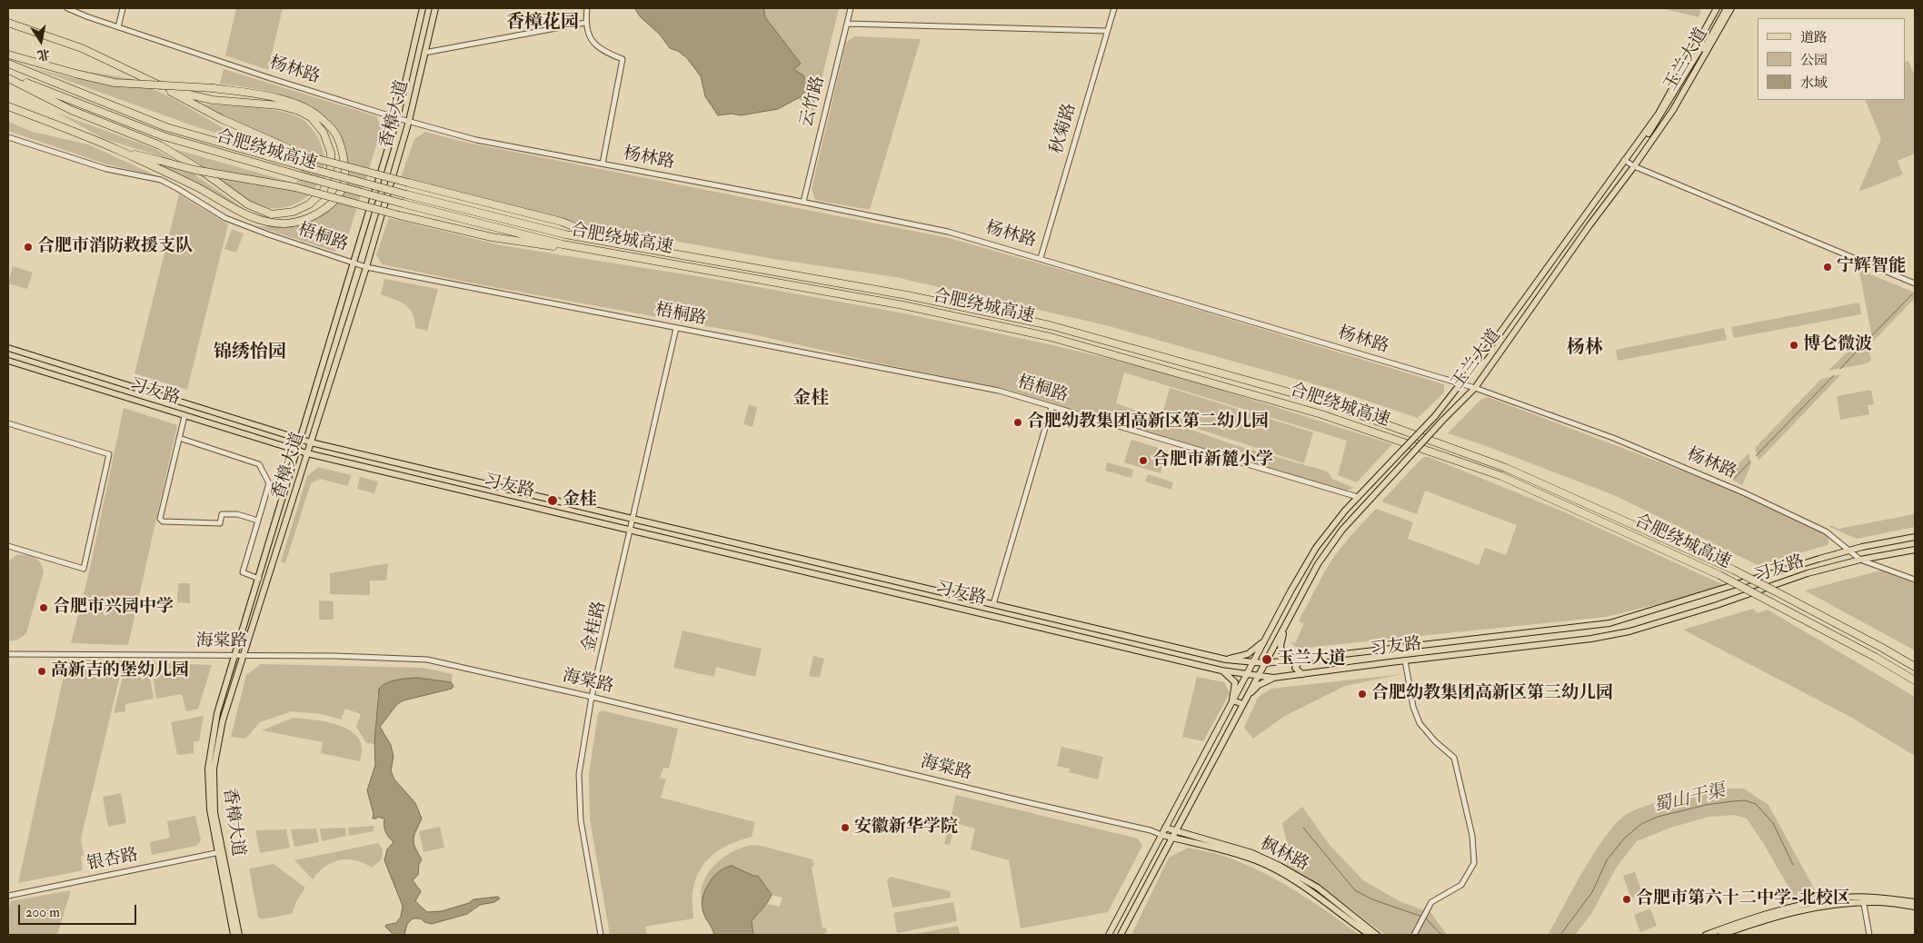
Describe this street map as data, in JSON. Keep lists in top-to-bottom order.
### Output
{
  "streets": {
    "highway": ["合肥绕城高速"],
    "main road": [
      "玉兰大道",
      "香樟大道",
      "习友路",
      "枫林路"
    ],
    "street": [
      "杨林路",
      "云竹路",
      "秋菊路",
      "梧桐路",
      "金桂路",
      "海棠路",
      "银杏路"
    ]
  },
  "crossings": [
    ["玉兰大道", "杨林路"],
    ["玉兰大道", "梧桐路"],
    ["玉兰大道", "习友路"],
    ["玉兰大道", "海棠路"],
    ["玉兰大道", "枫林路"],
    ["杨林路", "云竹路"],
    ["杨林路", "香樟大道"],
    ["杨林路", "秋菊路"],
    ["杨林路", "习友路"],
    ["香樟大道", "梧桐路"],
    ["香樟大道", "习友路"],
    ["香樟大道", "海棠路"],
    ["香樟大道", "银杏路"],
    ["梧桐路", "金桂路"],
    ["习友路", "金桂路"],
    ["金桂路", "海棠路"],
    ["海棠路", "枫林路"]
  ],
  "districts": [
    "香樟花园",
    "杨林",
    "锦绣怡园",
    "金桂"
  ],
  "water": ["蜀山干渠"],
  "places": [
    "合肥市消防救援支队",
    "宁辉智能",
    "博仑微波",
    "合肥幼教集团高新区第二幼儿园",
    "合肥市新麓小学",
    "金桂",
    "合肥市兴园中学",
    "玉兰大道",
    "高新吉的堡幼儿园",
    "合肥幼教集团高新区第三幼儿园",
    "安徽新华学院",
    "合肥市第六十二中学-北校区"
  ],
  "legend": ["道路", "公园", "水域"],
  "scale_bar": "200 m",
  "north": "bottom"
}
